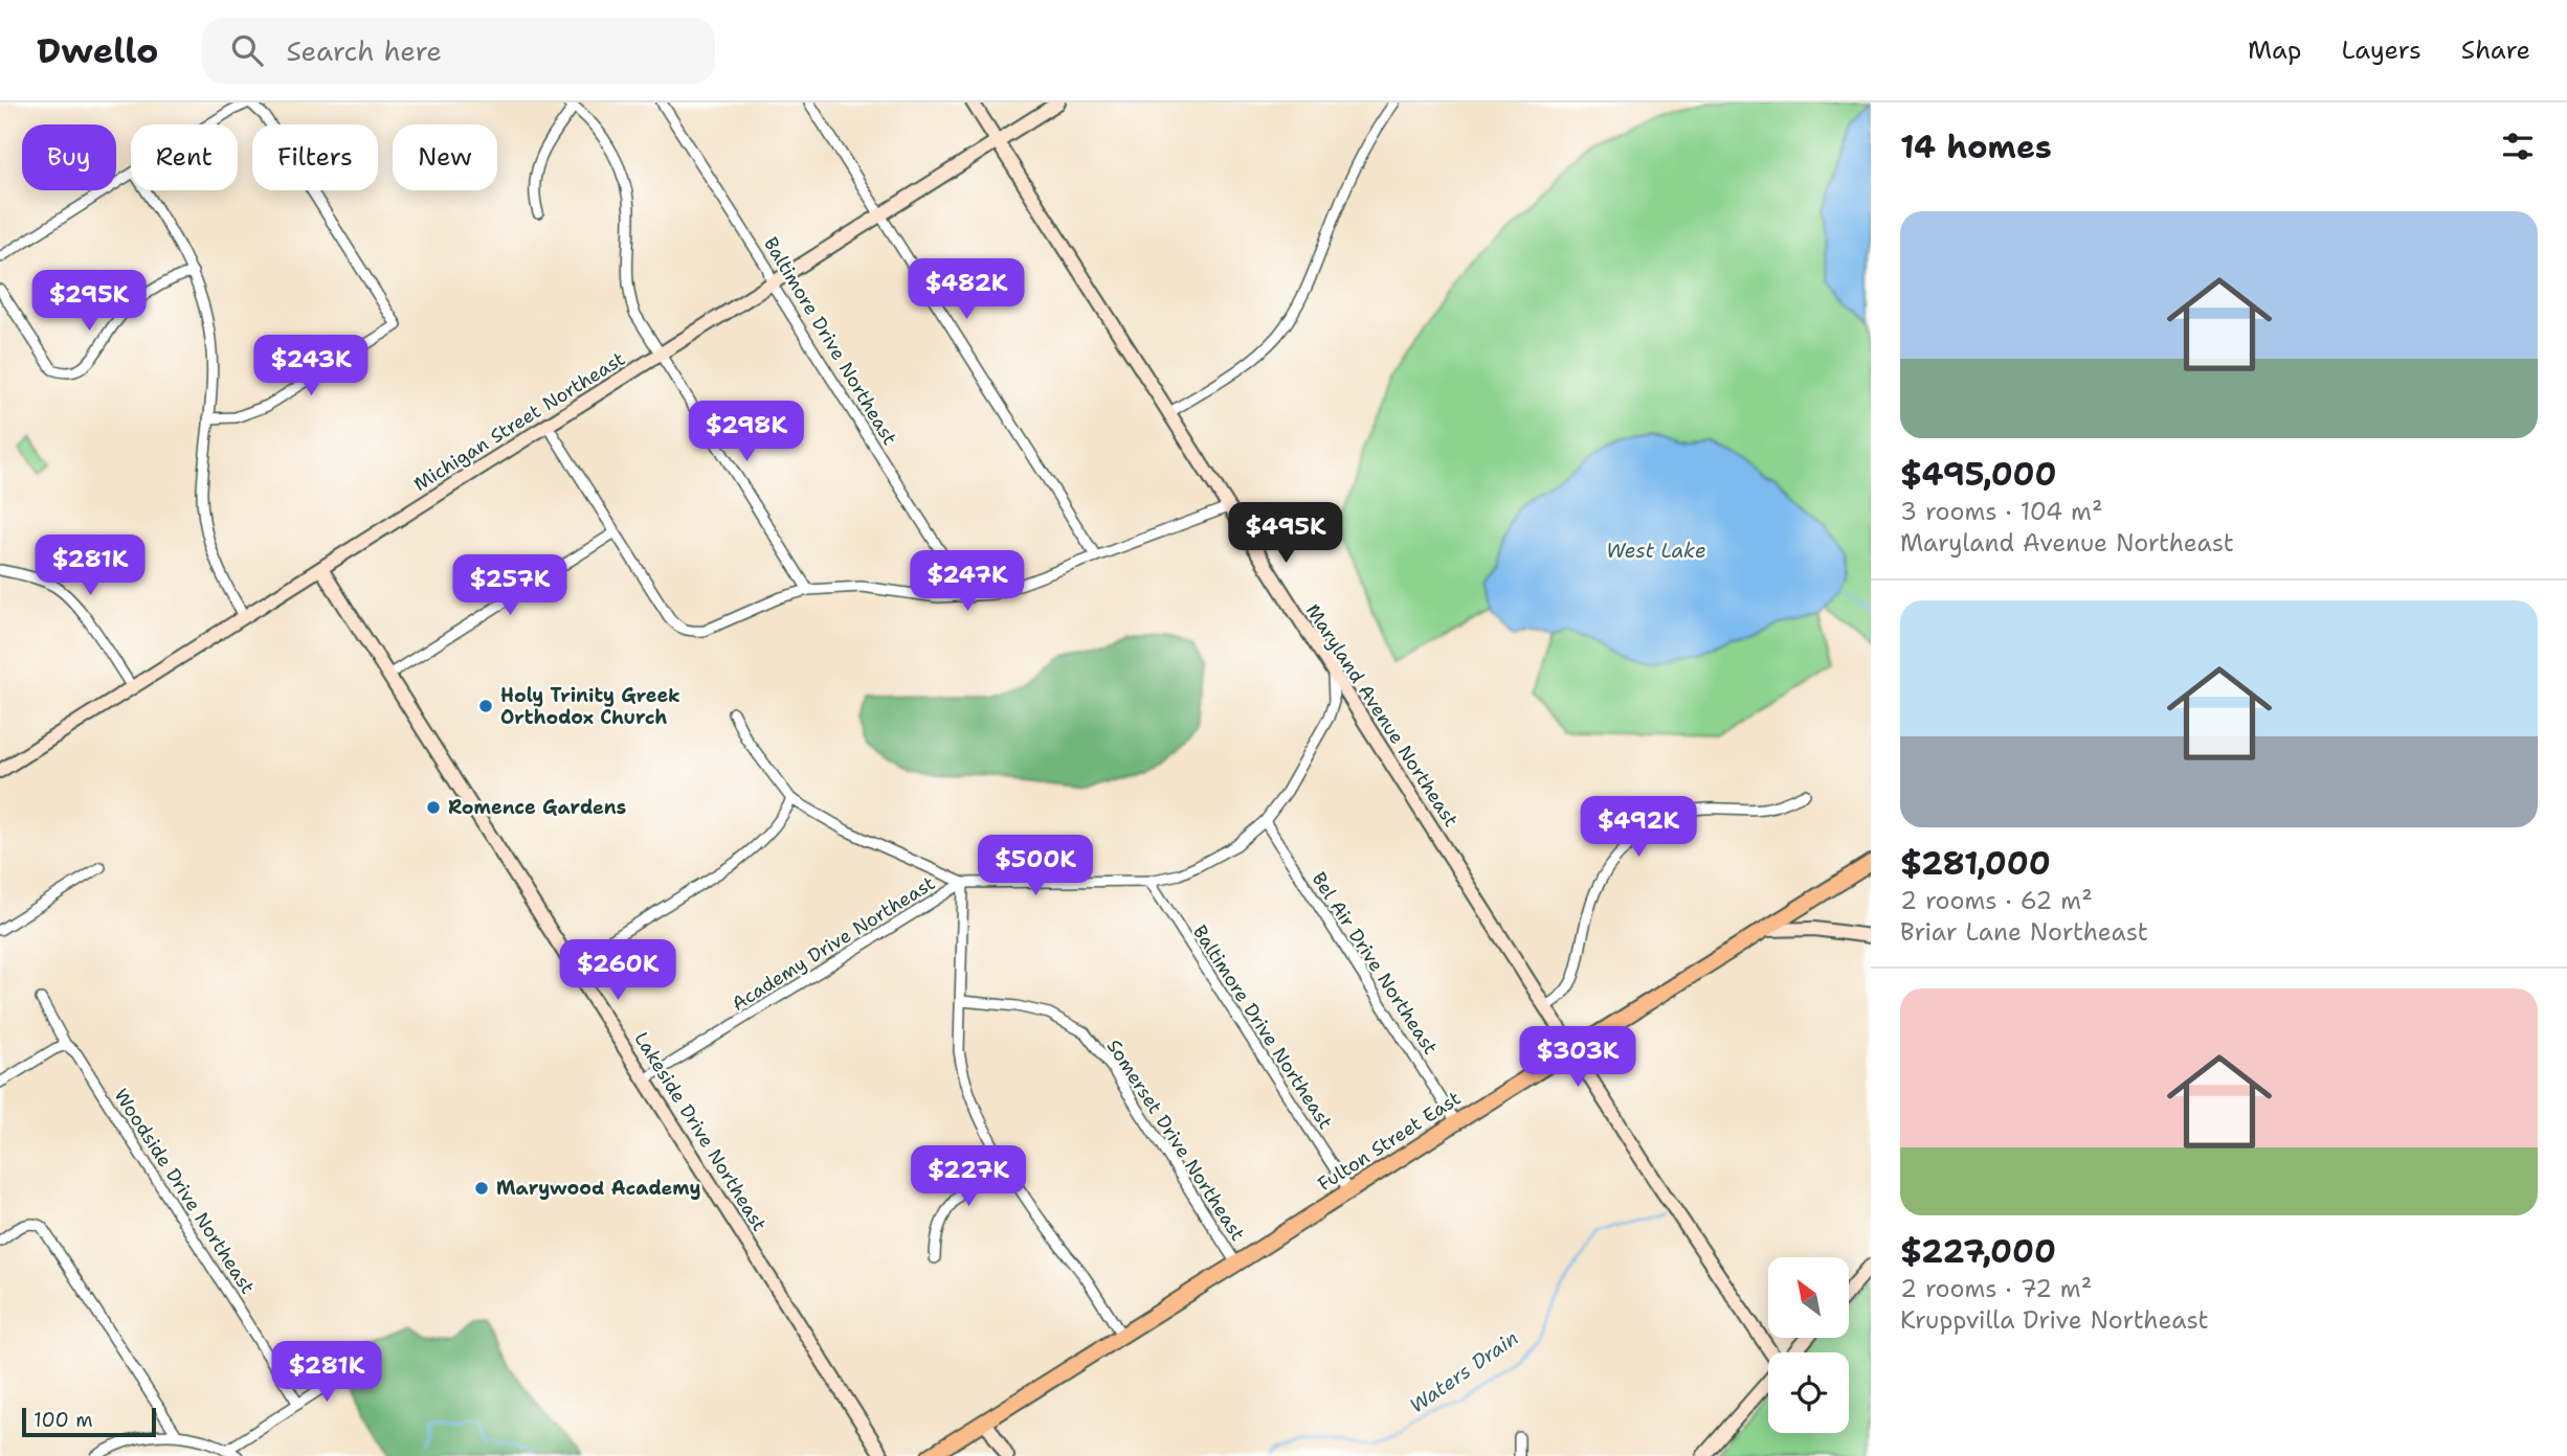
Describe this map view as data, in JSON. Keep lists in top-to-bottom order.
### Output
{
  "streets": {
    "main road": ["Fulton Street East"],
    "street": [
      "Baltimore Drive Northeast",
      "Michigan Street Northeast",
      "Maryland Avenue Northeast",
      "Academy Drive Northeast",
      "Bel Air Drive Northeast",
      "Lakeside Drive Northeast",
      "Somerset Drive Northeast",
      "Woodside Drive Northeast"
    ]
  },
  "crossings": [
    ["Baltimore Drive Northeast", "Michigan Street Northeast"],
    ["Baltimore Drive Northeast", "Academy Drive Northeast"],
    ["Baltimore Drive Northeast", "Fulton Street East"],
    ["Michigan Street Northeast", "Maryland Avenue Northeast"],
    ["Michigan Street Northeast", "Lakeside Drive Northeast"],
    ["Maryland Avenue Northeast", "Academy Drive Northeast"],
    ["Maryland Avenue Northeast", "Fulton Street East"],
    ["Academy Drive Northeast", "Bel Air Drive Northeast"],
    ["Academy Drive Northeast", "Lakeside Drive Northeast"],
    ["Bel Air Drive Northeast", "Fulton Street East"],
    ["Somerset Drive Northeast", "Fulton Street East"]
  ],
  "water": ["West Lake", "Waters Drain"],
  "places": ["Holy Trinity Greek Orthodox Church", "Romence Gardens", "Marywood Academy"],
  "scale_bar": "100 m",
  "north": "top left",
  "page": {
    "header": "Dwello",
    "search": "Search here",
    "nav": ["Map", "Layers", "Share"],
    "heading": "14 homes",
    "chip": [
      "Buy",
      "Rent",
      "Filters",
      "New"
    ],
    "list": [
      {
        "name": "$495,000",
        "note": "3 rooms · 104 m² · Maryland Avenue Northeast"
      },
      {
        "name": "$281,000",
        "note": "2 rooms · 62 m² · Briar Lane Northeast"
      },
      {
        "name": "$227,000",
        "note": "2 rooms · 72 m² · Kruppvilla Drive Northeast"
      }
    ],
    "price": [
      "$482K",
      "$295K",
      "$243K",
      "$298K",
      "$495K",
      "$281K",
      "$247K",
      "$257K",
      "$492K",
      "$500K",
      "$260K",
      "$303K",
      "$227K",
      "$281K"
    ],
    "scale": "100 m"
  }
}
